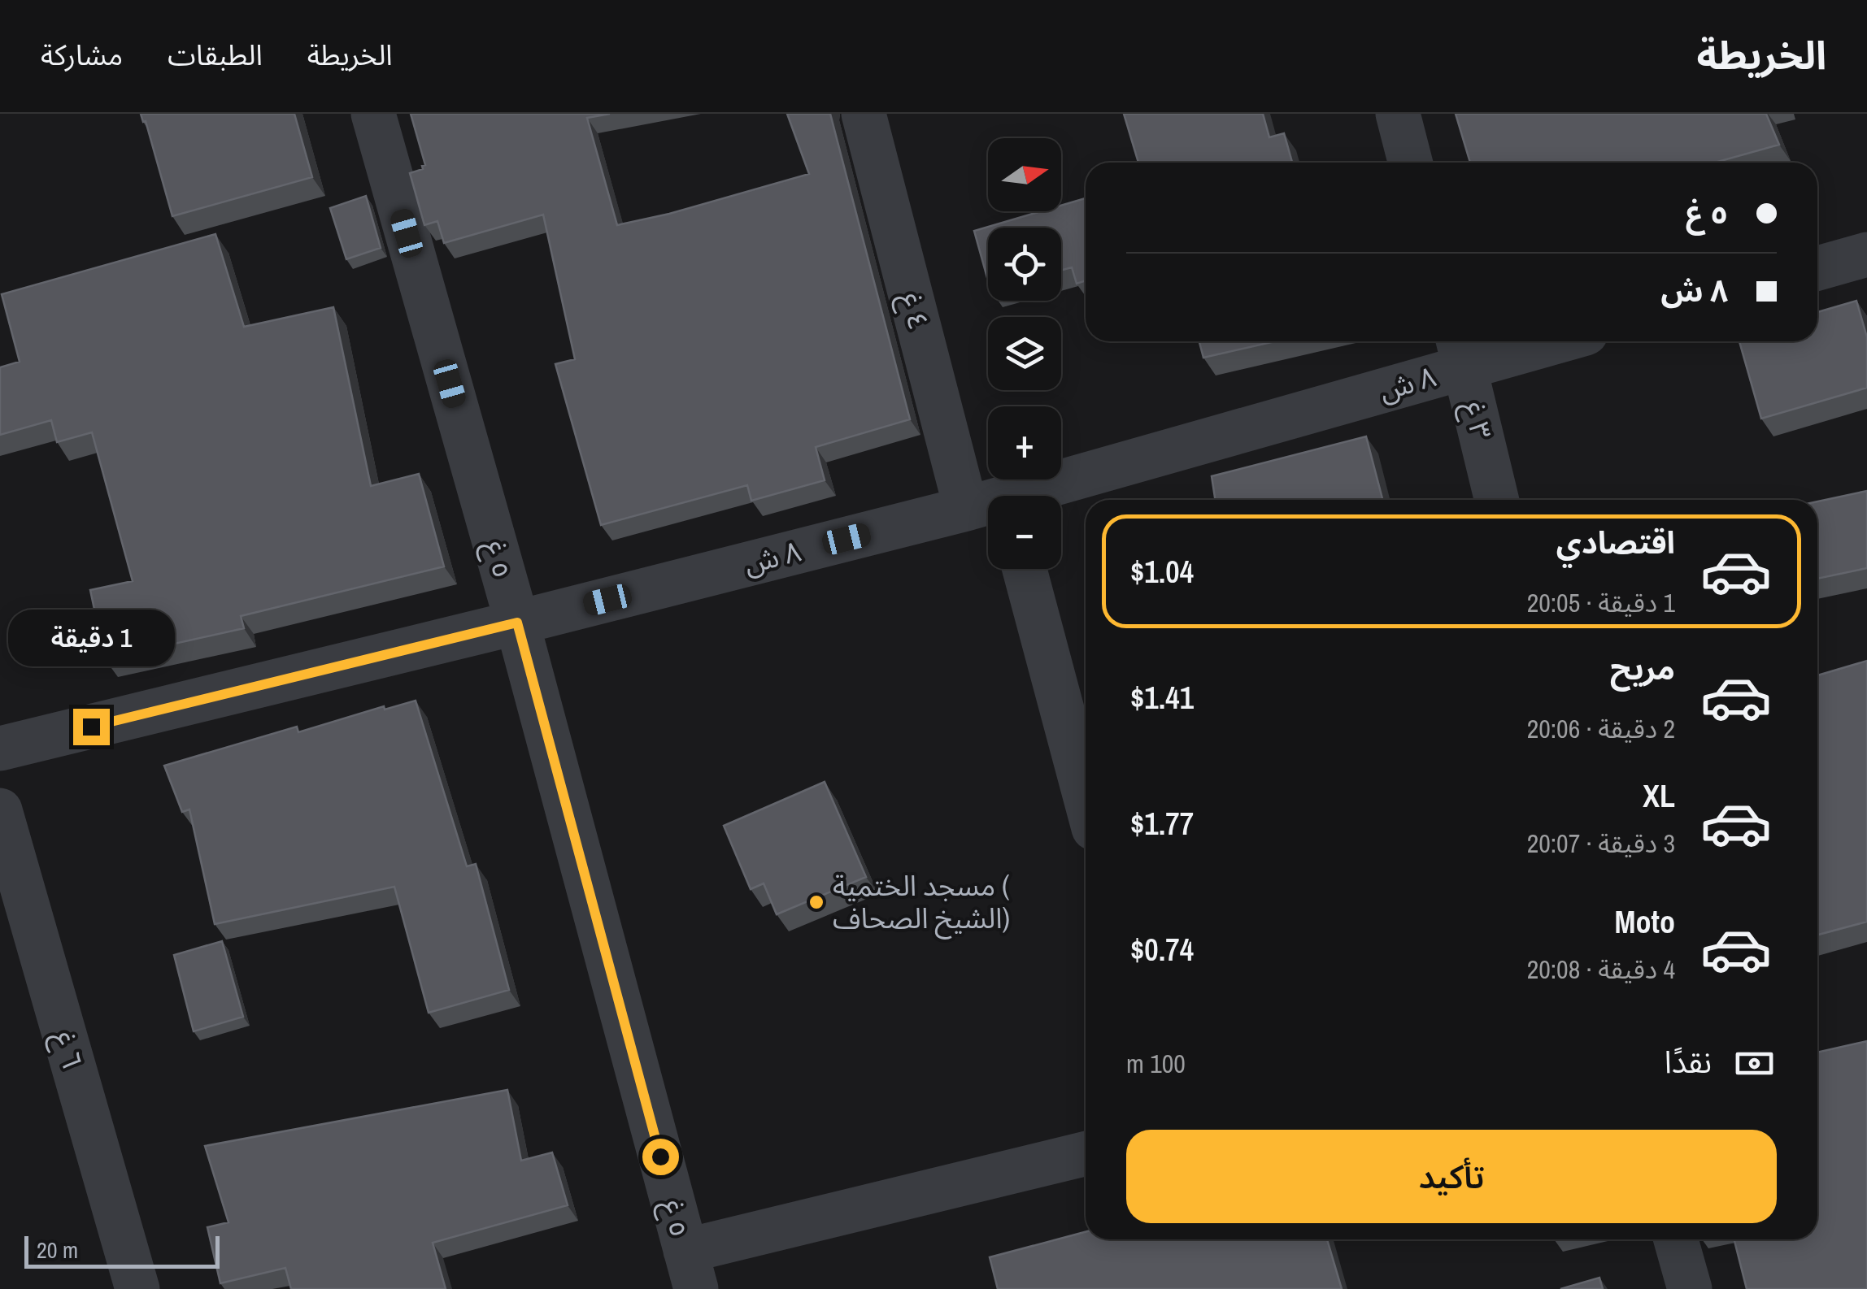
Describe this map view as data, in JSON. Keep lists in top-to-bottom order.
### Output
{
  "streets": {
    "street": [
      "٤ غ",
      "٨ ش",
      "٣ غ",
      "٥ غ",
      "٦ غ"
    ]
  },
  "crossings": [
    ["٨ ش", "٣ غ"],
    ["٨ ش", "٥ غ"]
  ],
  "places": ["مسجد الختمية ( الشيخ الصحاف)"],
  "scale_bar": "20 m",
  "north": "right",
  "page": {
    "header": "الخريطة",
    "nav": ["الخريطة", "الطبقات", "مشاركة"],
    "map_buttons": ["+", "−"],
    "banner": ["٥ غ", "٨ ش"],
    "list": [
      {
        "name": "اقتصادي",
        "note": "1 دقيقة · 20:05",
        "value": "$1.04"
      },
      {
        "name": "مريح",
        "note": "2 دقيقة · 20:06",
        "value": "$1.41"
      },
      {
        "name": "XL",
        "note": "3 دقيقة · 20:07",
        "value": "$1.77"
      },
      {
        "name": "Moto",
        "note": "4 دقيقة · 20:08",
        "value": "$0.74"
      }
    ],
    "bubble": "1 دقيقة",
    "pay": ["نقدًا", "100 m"],
    "buttons": "تأكيد",
    "scale": "20 m"
  }
}
